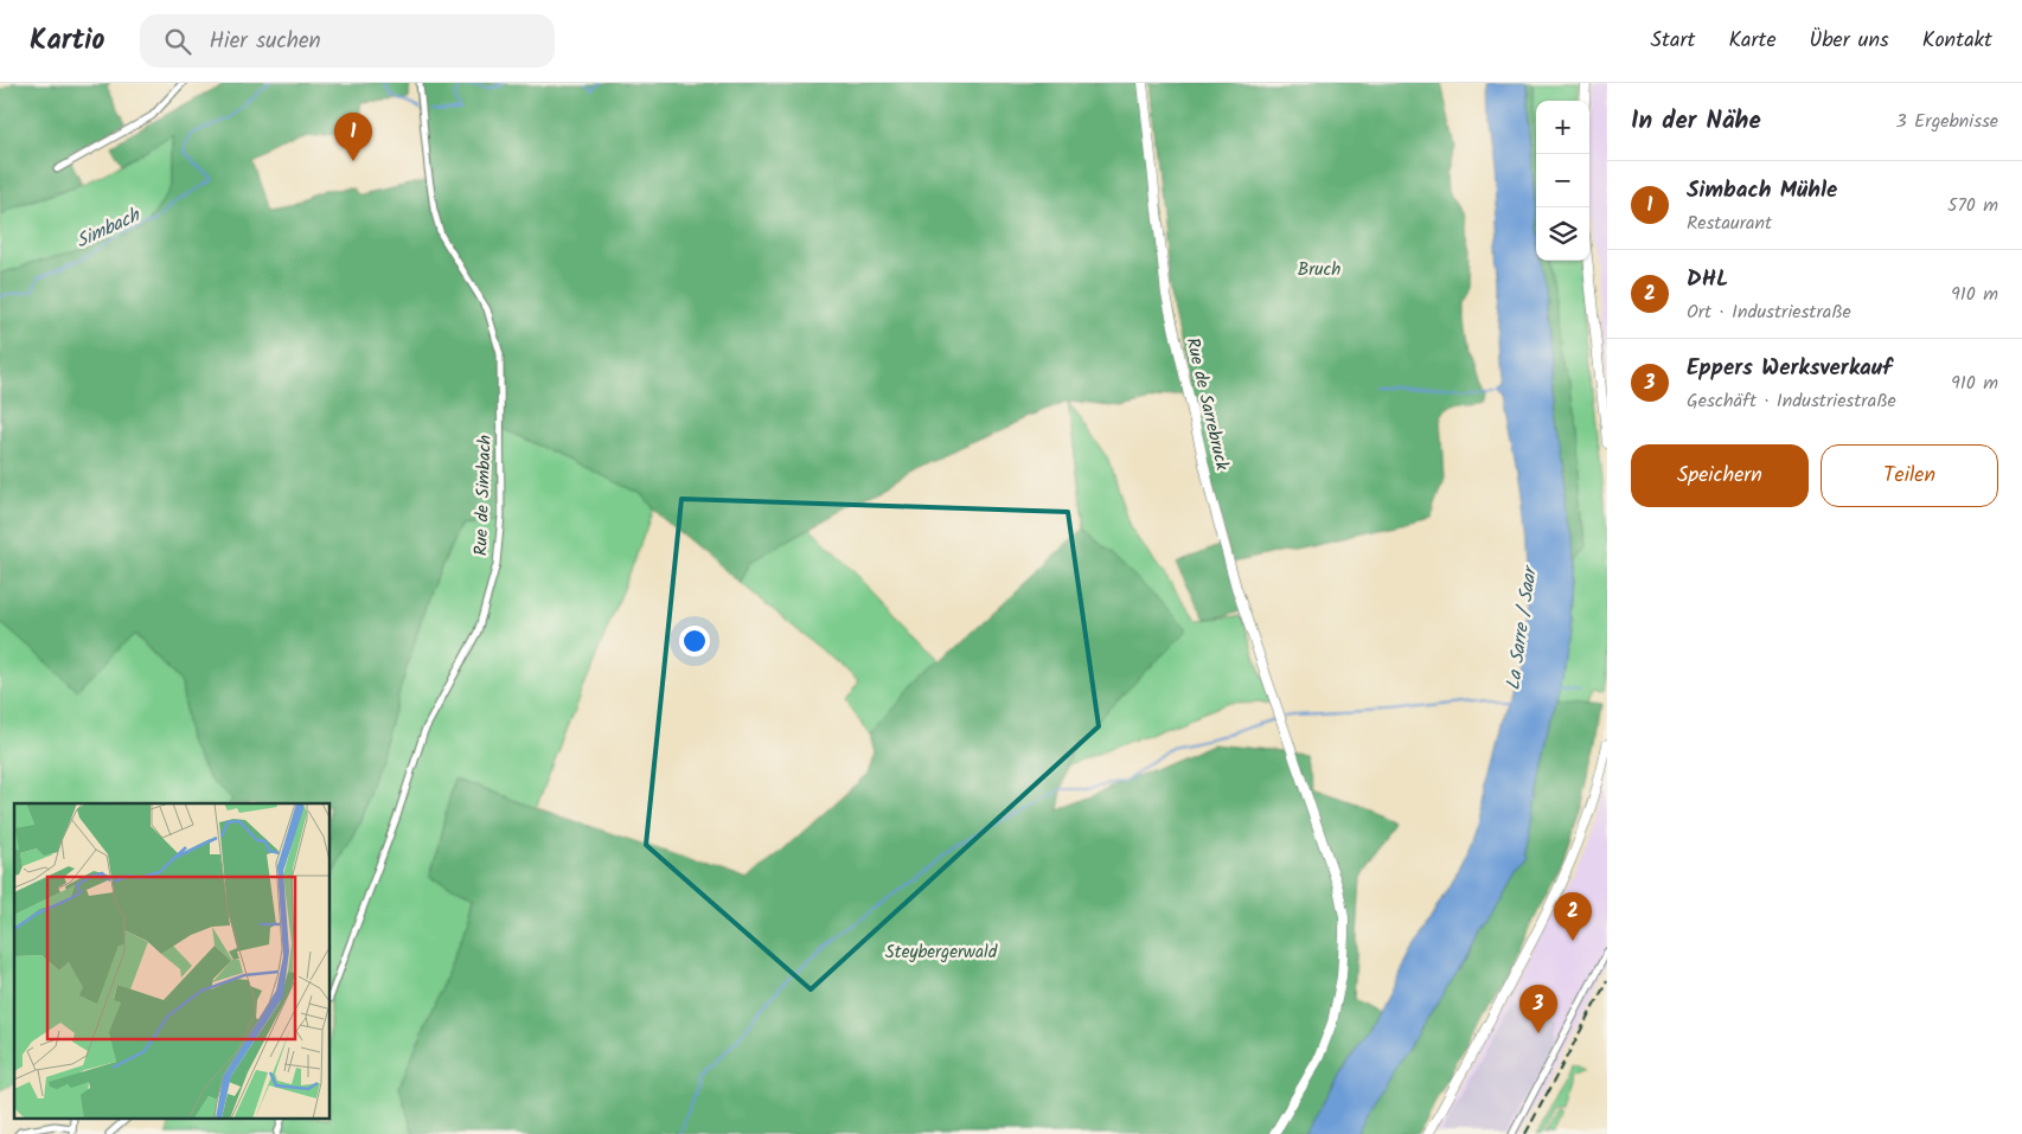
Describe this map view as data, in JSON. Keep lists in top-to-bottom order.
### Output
{
  "streets": {
    "main road": ["Rue de Sarrebruck"],
    "street": ["Rue de Simbach"]
  },
  "water": ["Simbach", "La Sarre / Saar"],
  "parks": ["Bruch", "Steybergerwald"],
  "page": {
    "header": "Kartio",
    "search": "Hier suchen",
    "nav": [
      "Start",
      "Karte",
      "Über uns",
      "Kontakt"
    ],
    "heading": ["In der Nähe", "3 Ergebnisse"],
    "map_buttons": ["+", "−"],
    "pins": ["1", "2", "3"],
    "list": [
      {
        "mark": "1",
        "name": "Simbach Mühle",
        "note": "Restaurant",
        "value": "570 m"
      },
      {
        "mark": "2",
        "name": "DHL",
        "note": "Ort · Industriestraße",
        "value": "910 m"
      },
      {
        "mark": "3",
        "name": "Eppers Werksverkauf",
        "note": "Geschäft · Industriestraße",
        "value": "910 m"
      }
    ],
    "buttons": ["Speichern", "Teilen"]
  }
}
